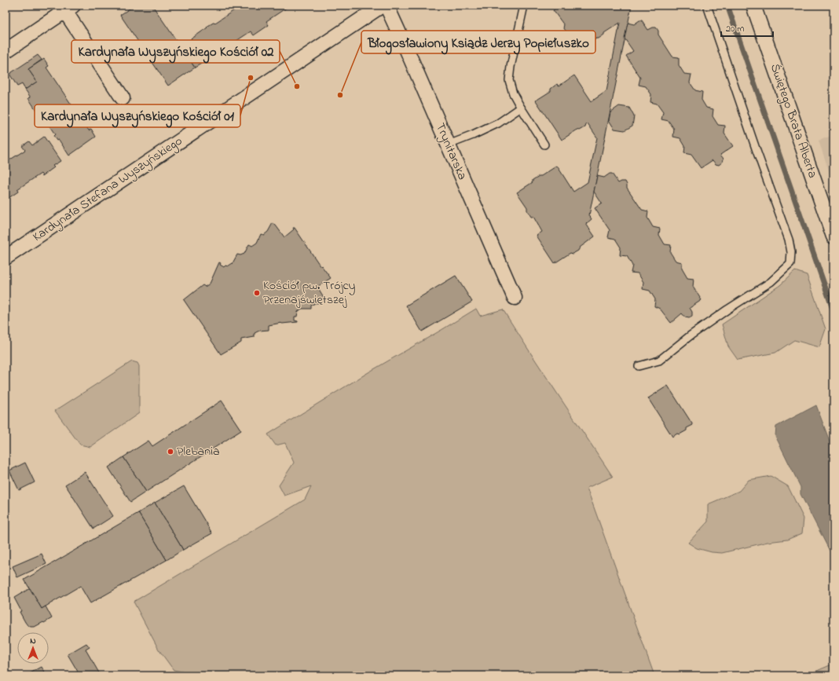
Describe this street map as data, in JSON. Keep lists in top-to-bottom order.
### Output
{
  "streets": {
    "street": ["Świętego Brata Alberta", "Trynitarska", "Kardynała Stefana Wyszyńskiego"]
  },
  "places": [
    "Kardynała Wyszyńskiego Kościół 01",
    "Kardynała Wyszyńskiego Kościół 02",
    "Błogosławiony Ksiądz Jerzy Popiełuszko",
    "Kościół pw. Trójcy Przenajświętszej",
    "Plebania"
  ],
  "scale_bar": "20 m",
  "north": "top"
}
